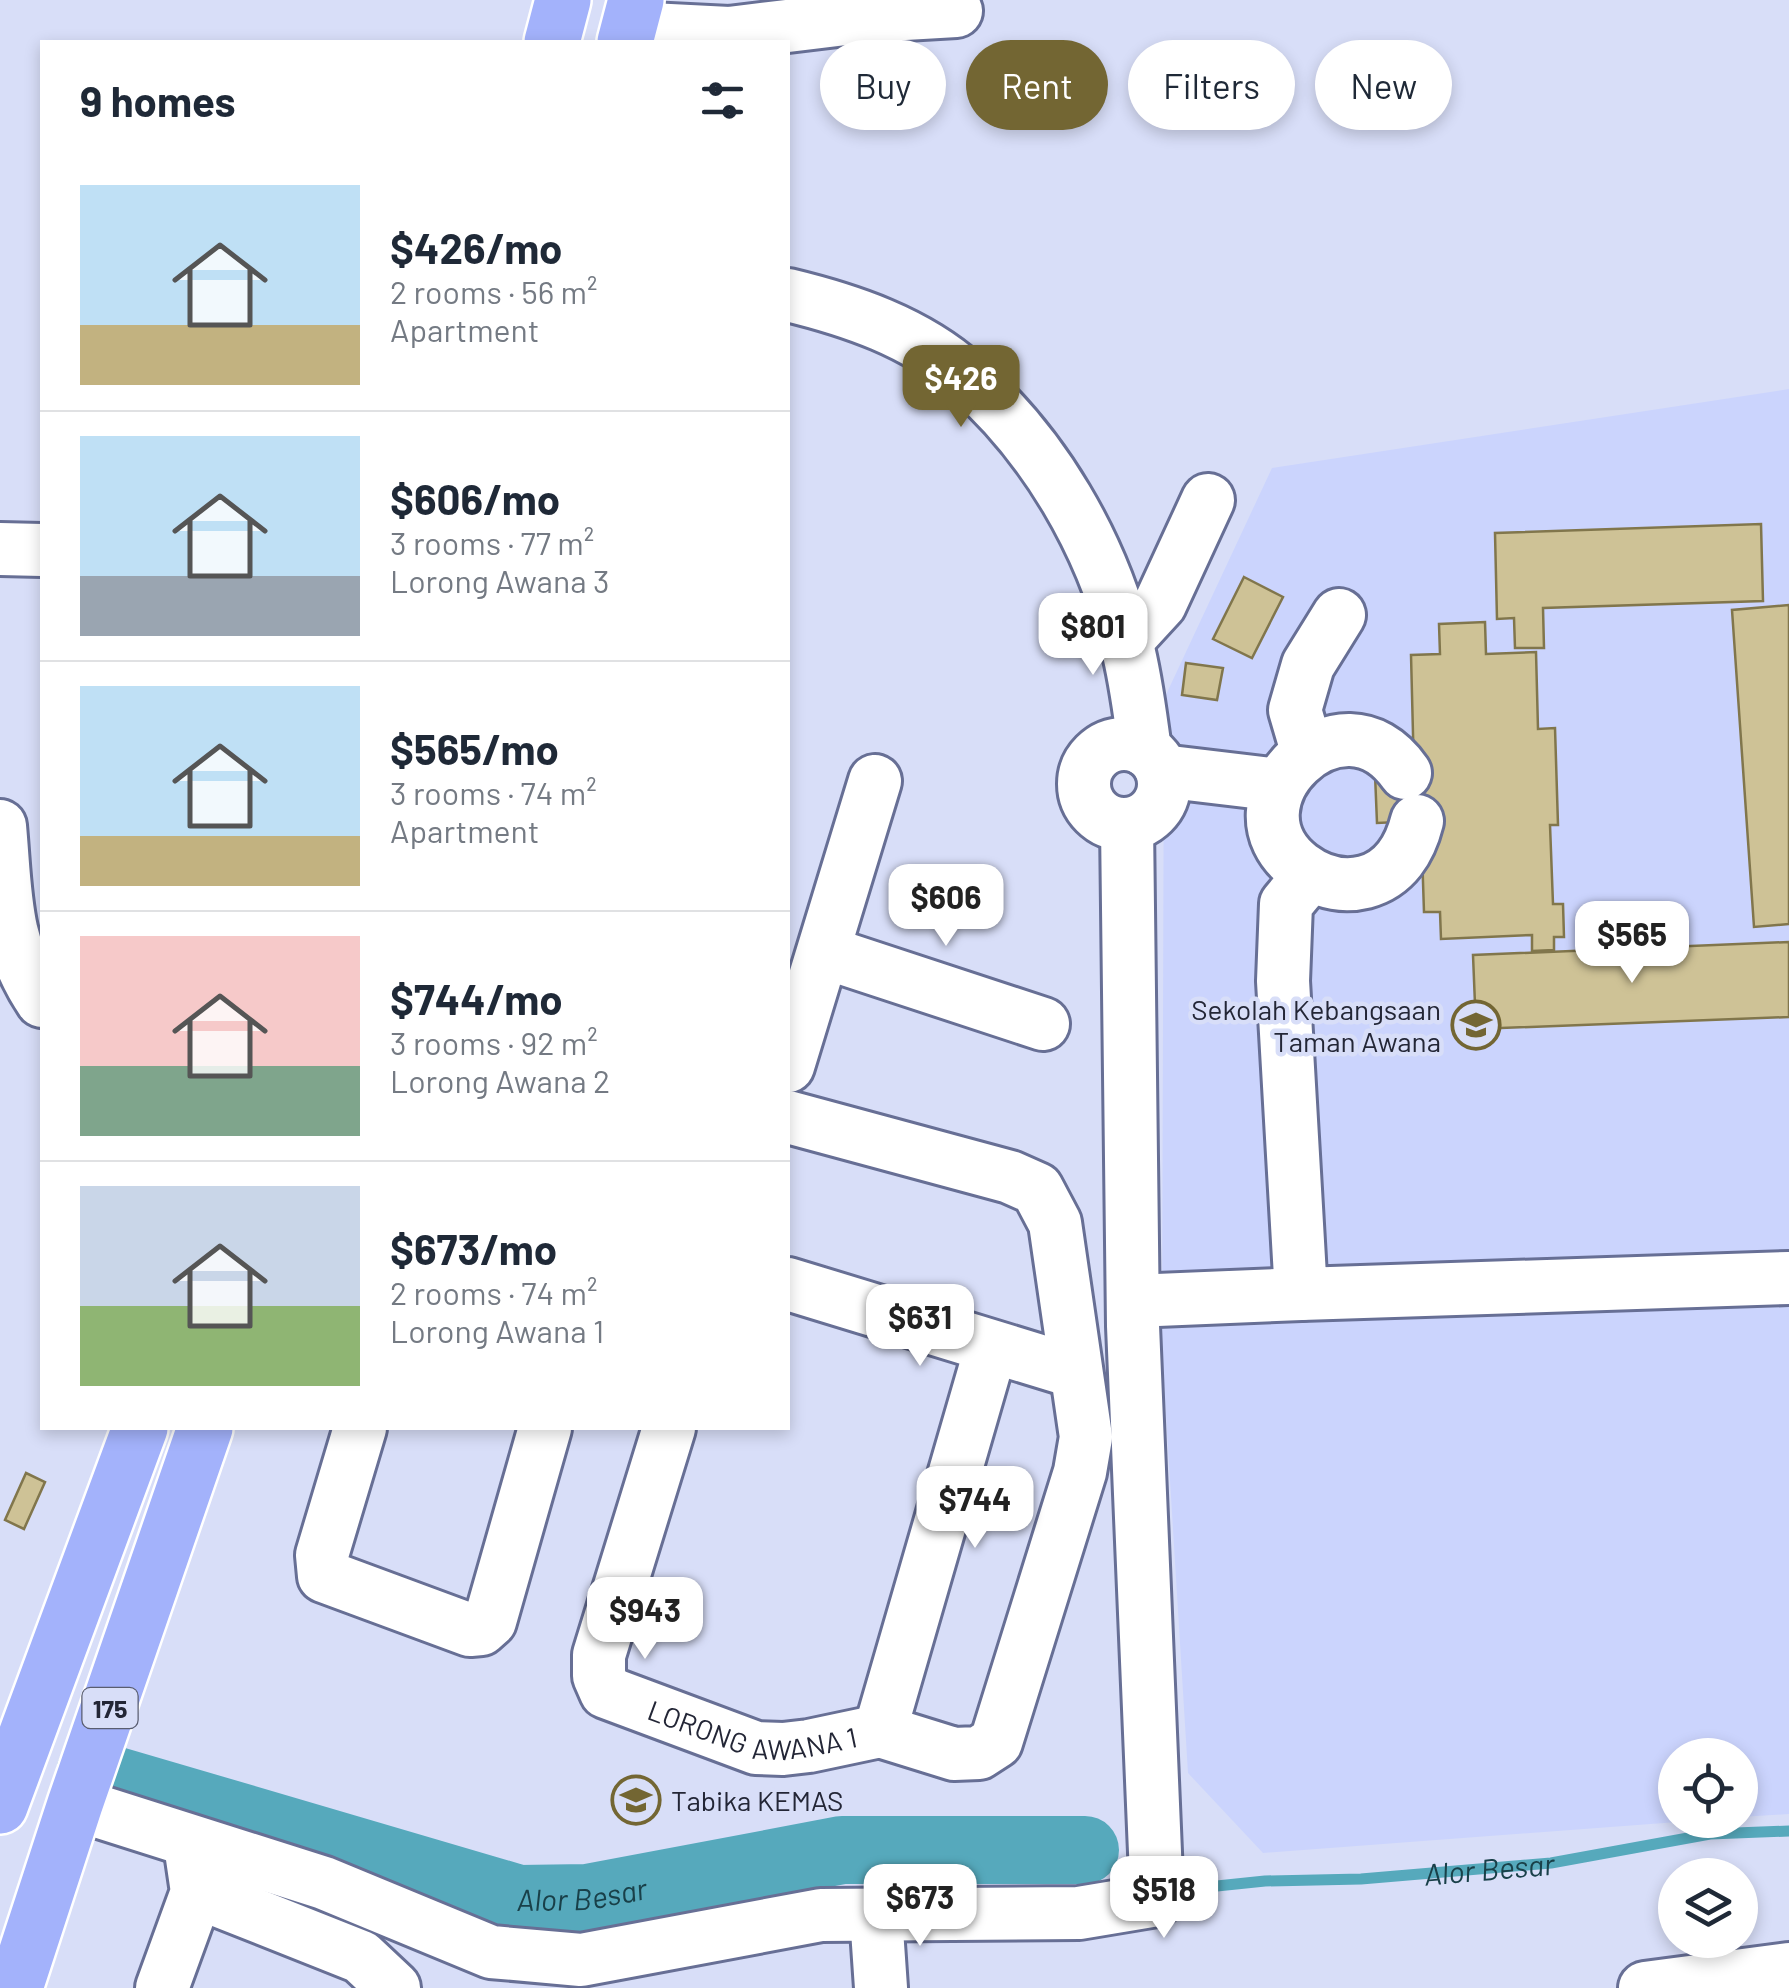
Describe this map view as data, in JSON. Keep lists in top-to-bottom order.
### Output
{
  "streets": {
    "highway": ["175"],
    "street": ["LORONG AWANA 1"]
  },
  "water": ["Alor Besar"],
  "places": {
    "school or university": ["Sekolah Kebangsaan Taman Awana", "Tabika KEMAS"]
  },
  "page": {
    "chip": [
      "Buy",
      "Rent",
      "Filters",
      "New"
    ],
    "heading": "9 homes",
    "list": [
      {
        "name": "$426/mo",
        "note": "2 rooms · 56 m² · Apartment"
      },
      {
        "name": "$606/mo",
        "note": "3 rooms · 77 m² · Lorong Awana 3"
      },
      {
        "name": "$565/mo",
        "note": "3 rooms · 74 m² · Apartment"
      },
      {
        "name": "$744/mo",
        "note": "3 rooms · 92 m² · Lorong Awana 2"
      },
      {
        "name": "$673/mo",
        "note": "2 rooms · 74 m² · Lorong Awana 1"
      }
    ],
    "price": [
      "$426",
      "$801",
      "$606",
      "$565",
      "$631",
      "$744",
      "$943",
      "$518",
      "$673"
    ]
  }
}
